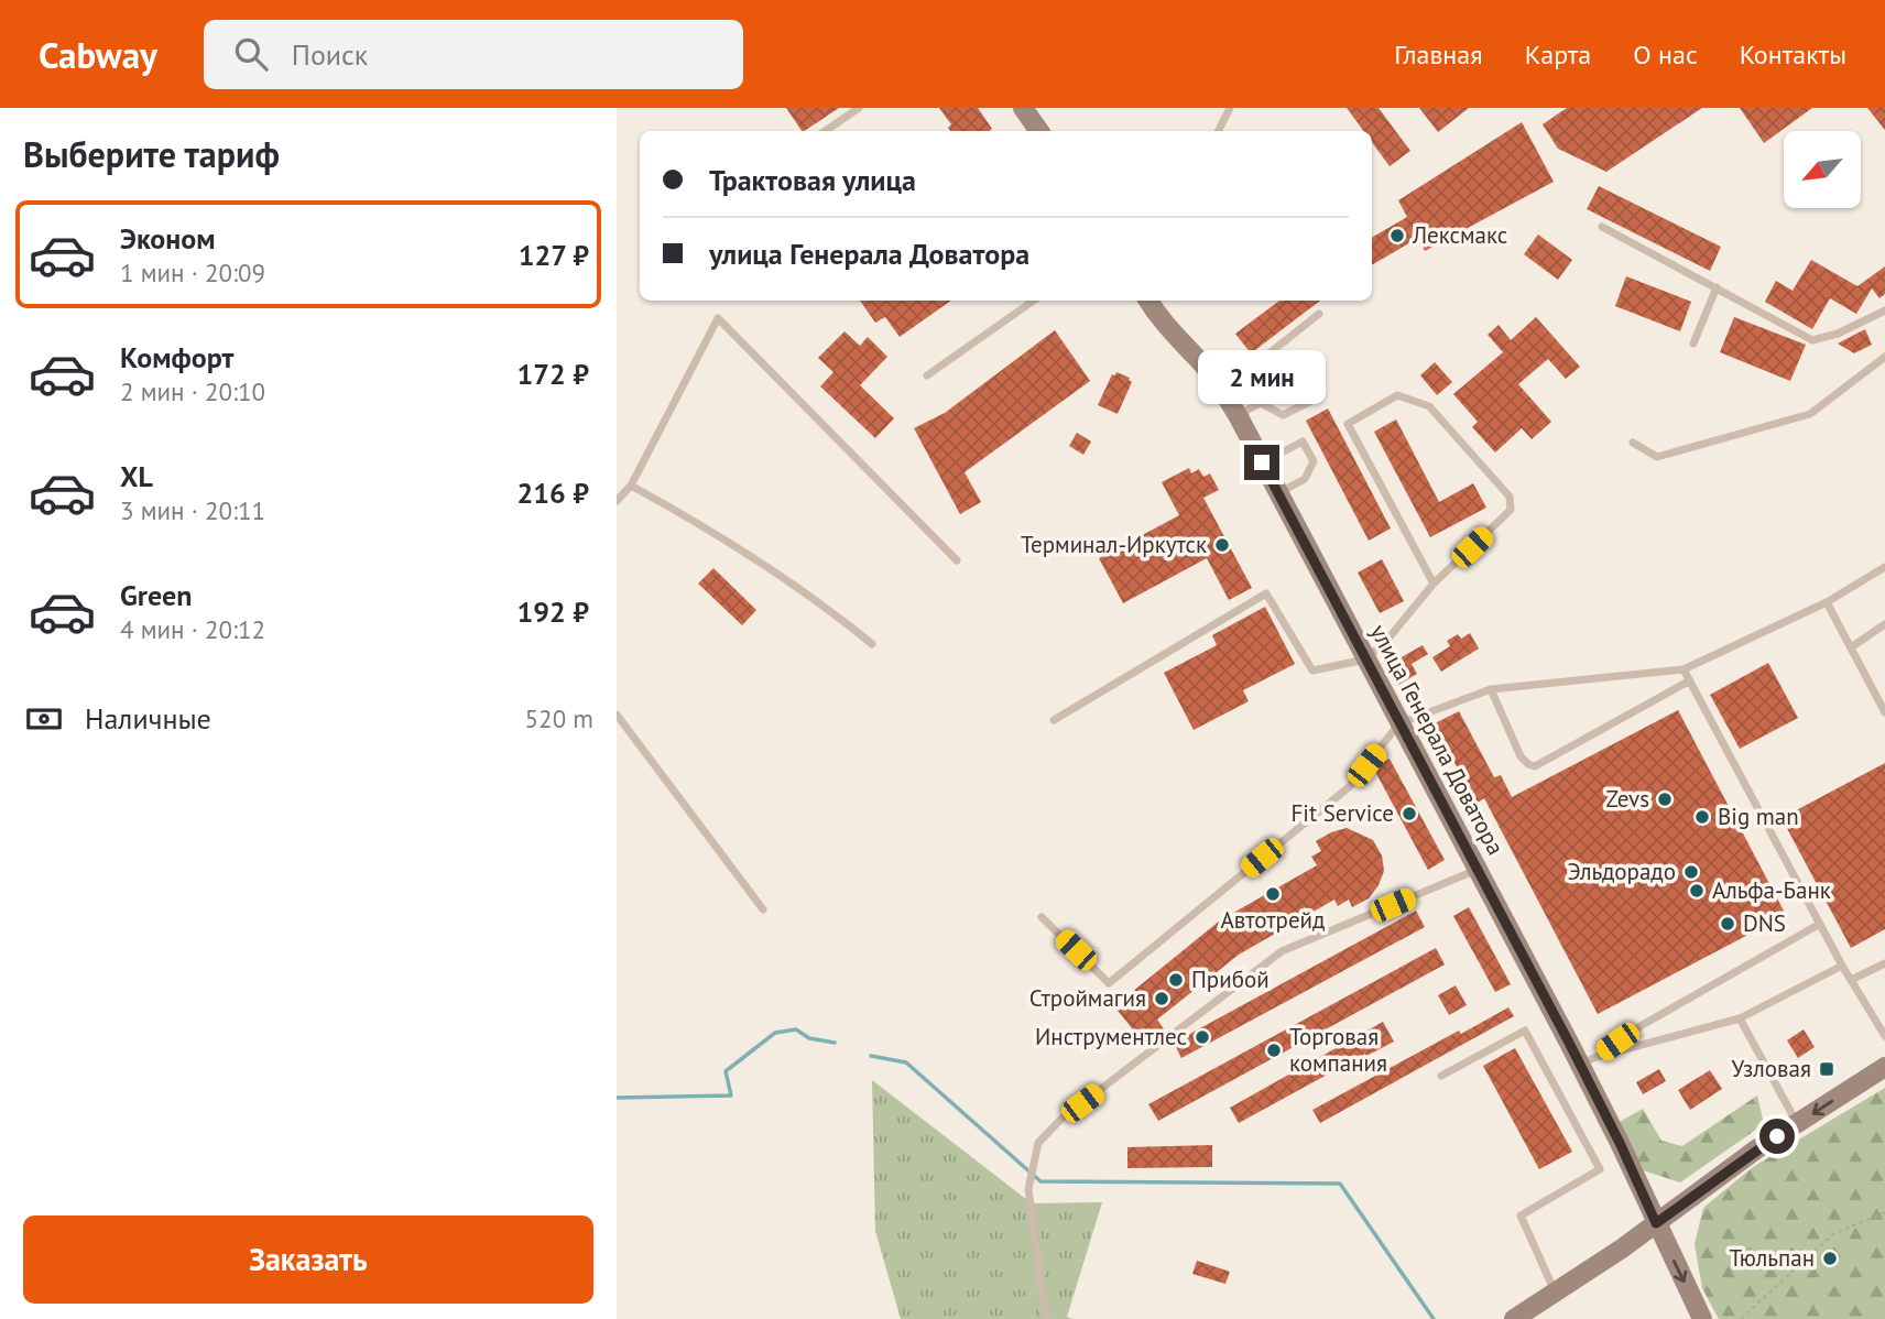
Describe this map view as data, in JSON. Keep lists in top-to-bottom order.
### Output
{
  "streets": {
    "street": ["улица Генерала Доватора"]
  },
  "places": {
    "other": [
      "Лексмакс",
      "Терминал-Иркутск",
      "Zevs",
      "Fit Service",
      "Big man",
      "Эльдорадо",
      "Альфа-Банк",
      "Автотрейд",
      "DNS",
      "Прибой",
      "Строймагия",
      "Инструментлес",
      "Торговая компания",
      "Тюльпан"
    ],
    "transit": ["Узловая"]
  },
  "north": "bottom left",
  "page": {
    "header": "Cabway",
    "search": "Поиск",
    "nav": [
      "Главная",
      "Карта",
      "О нас",
      "Контакты"
    ],
    "heading": "Выберите тариф",
    "banner": ["Трактовая улица", "улица Генерала Доватора"],
    "list": [
      {
        "name": "Эконом",
        "note": "1 мин · 20:09",
        "value": "127 ₽"
      },
      {
        "name": "Комфорт",
        "note": "2 мин · 20:10",
        "value": "172 ₽"
      },
      {
        "name": "XL",
        "note": "3 мин · 20:11",
        "value": "216 ₽"
      },
      {
        "name": "Green",
        "note": "4 мин · 20:12",
        "value": "192 ₽"
      }
    ],
    "bubble": "2 мин",
    "pay": ["Наличные", "520 m"],
    "buttons": "Заказать"
  }
}
